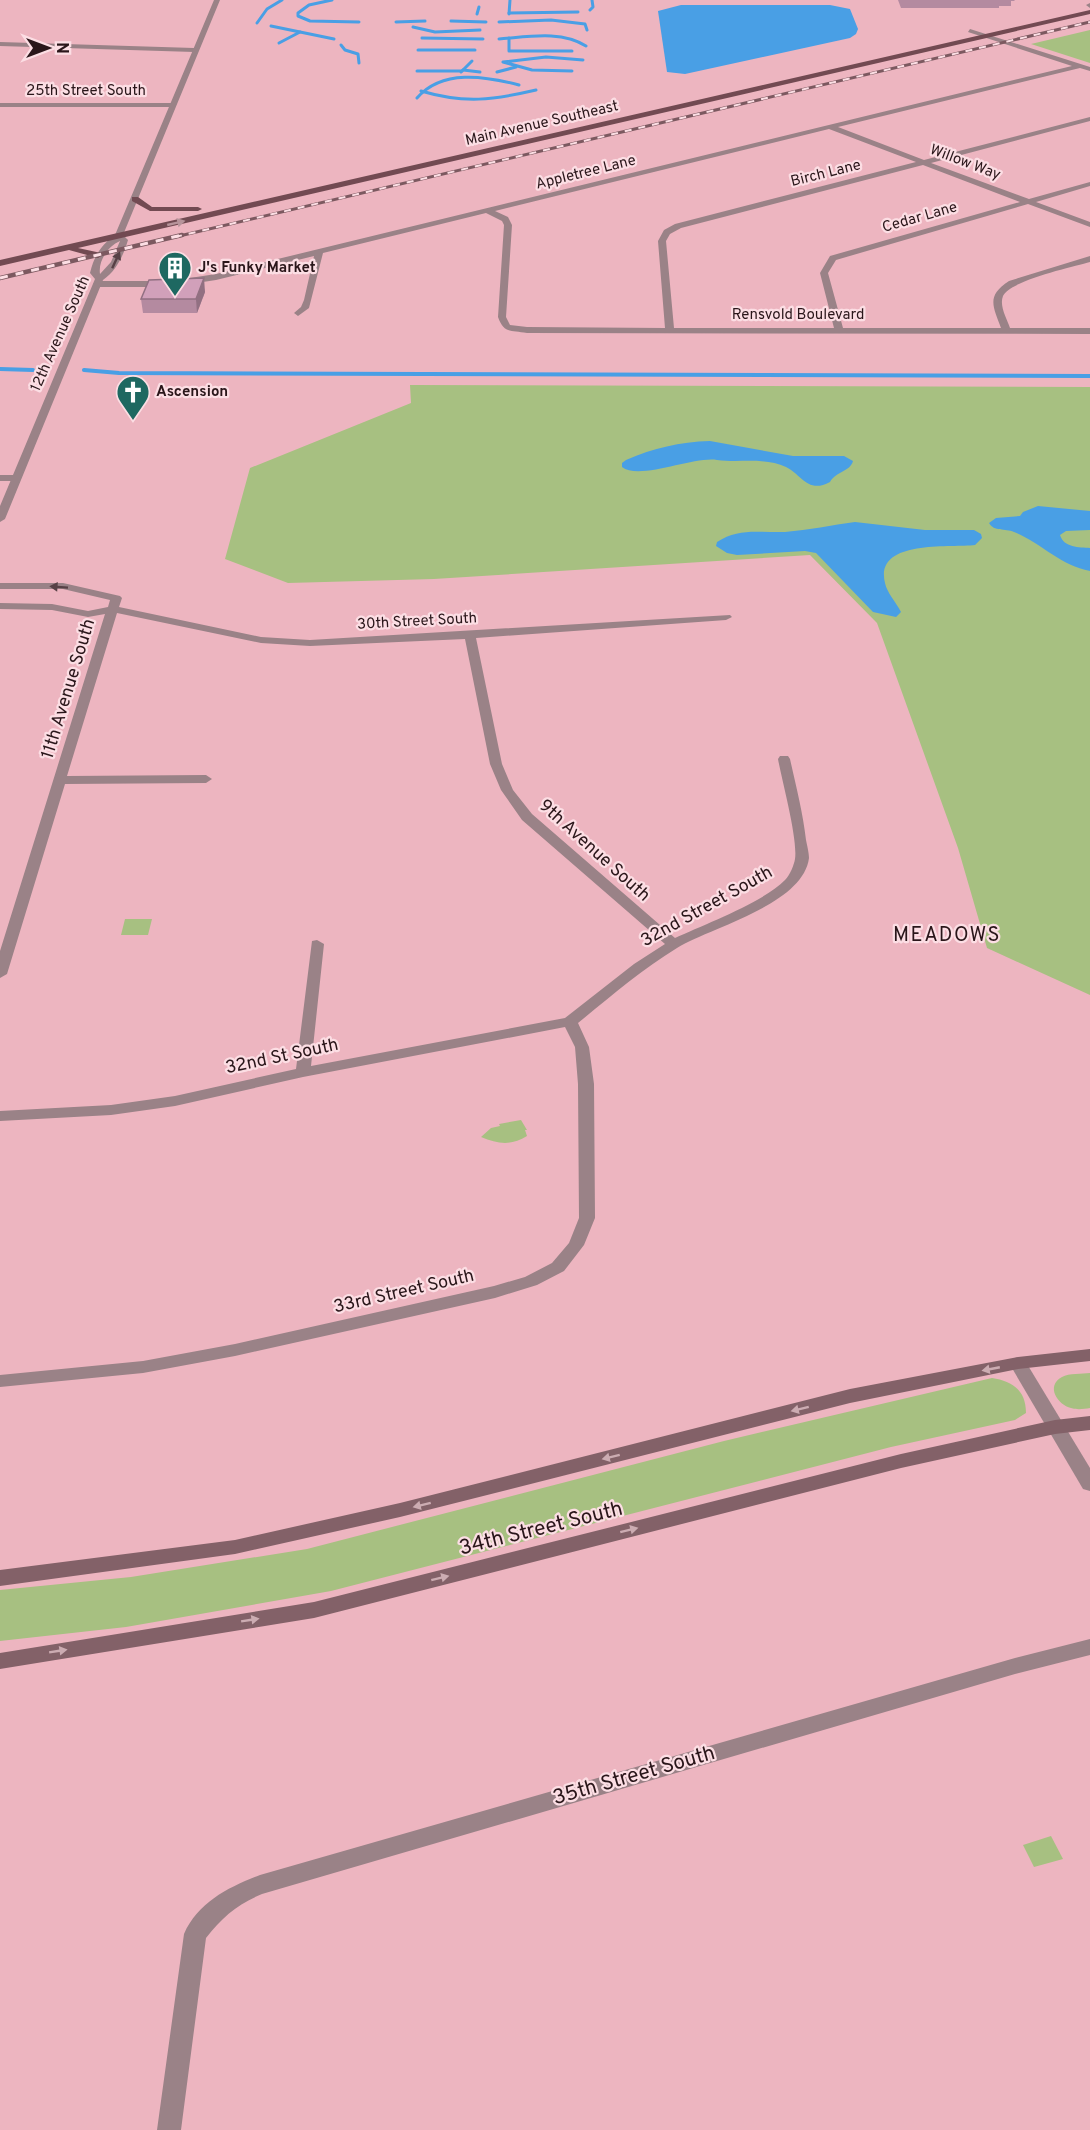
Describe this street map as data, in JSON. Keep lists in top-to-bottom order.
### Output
{
  "streets": {
    "main road": ["Main Avenue Southeast", "34th Street South"],
    "street": [
      "25th Street South",
      "Willow Way",
      "Appletree Lane",
      "Birch Lane",
      "Cedar Lane",
      "Rensvold Boulevard",
      "12th Avenue South",
      "30th Street South",
      "11th Avenue South",
      "9th Avenue South",
      "32nd Street South",
      "32nd St South",
      "33rd Street South",
      "35th Street South"
    ]
  },
  "crossings": [
    ["25th Street South", "12th Avenue South"],
    ["Main Avenue Southeast", "12th Avenue South"],
    ["Willow Way", "Appletree Lane"],
    ["Willow Way", "Birch Lane"],
    ["Willow Way", "Cedar Lane"],
    ["Appletree Lane", "Rensvold Boulevard"],
    ["Appletree Lane", "12th Avenue South"],
    ["Birch Lane", "Rensvold Boulevard"],
    ["Cedar Lane", "Rensvold Boulevard"],
    ["30th Street South", "11th Avenue South"],
    ["30th Street South", "9th Avenue South"],
    ["9th Avenue South", "32nd Street South"],
    ["32nd Street South", "32nd St South"],
    ["32nd Street South", "33rd Street South"],
    ["32nd St South", "33rd Street South"]
  ],
  "districts": ["MEADOWS"],
  "places": {
    "building": ["J's Funky Market"],
    "church": ["Ascension"]
  },
  "north": "right"
}
